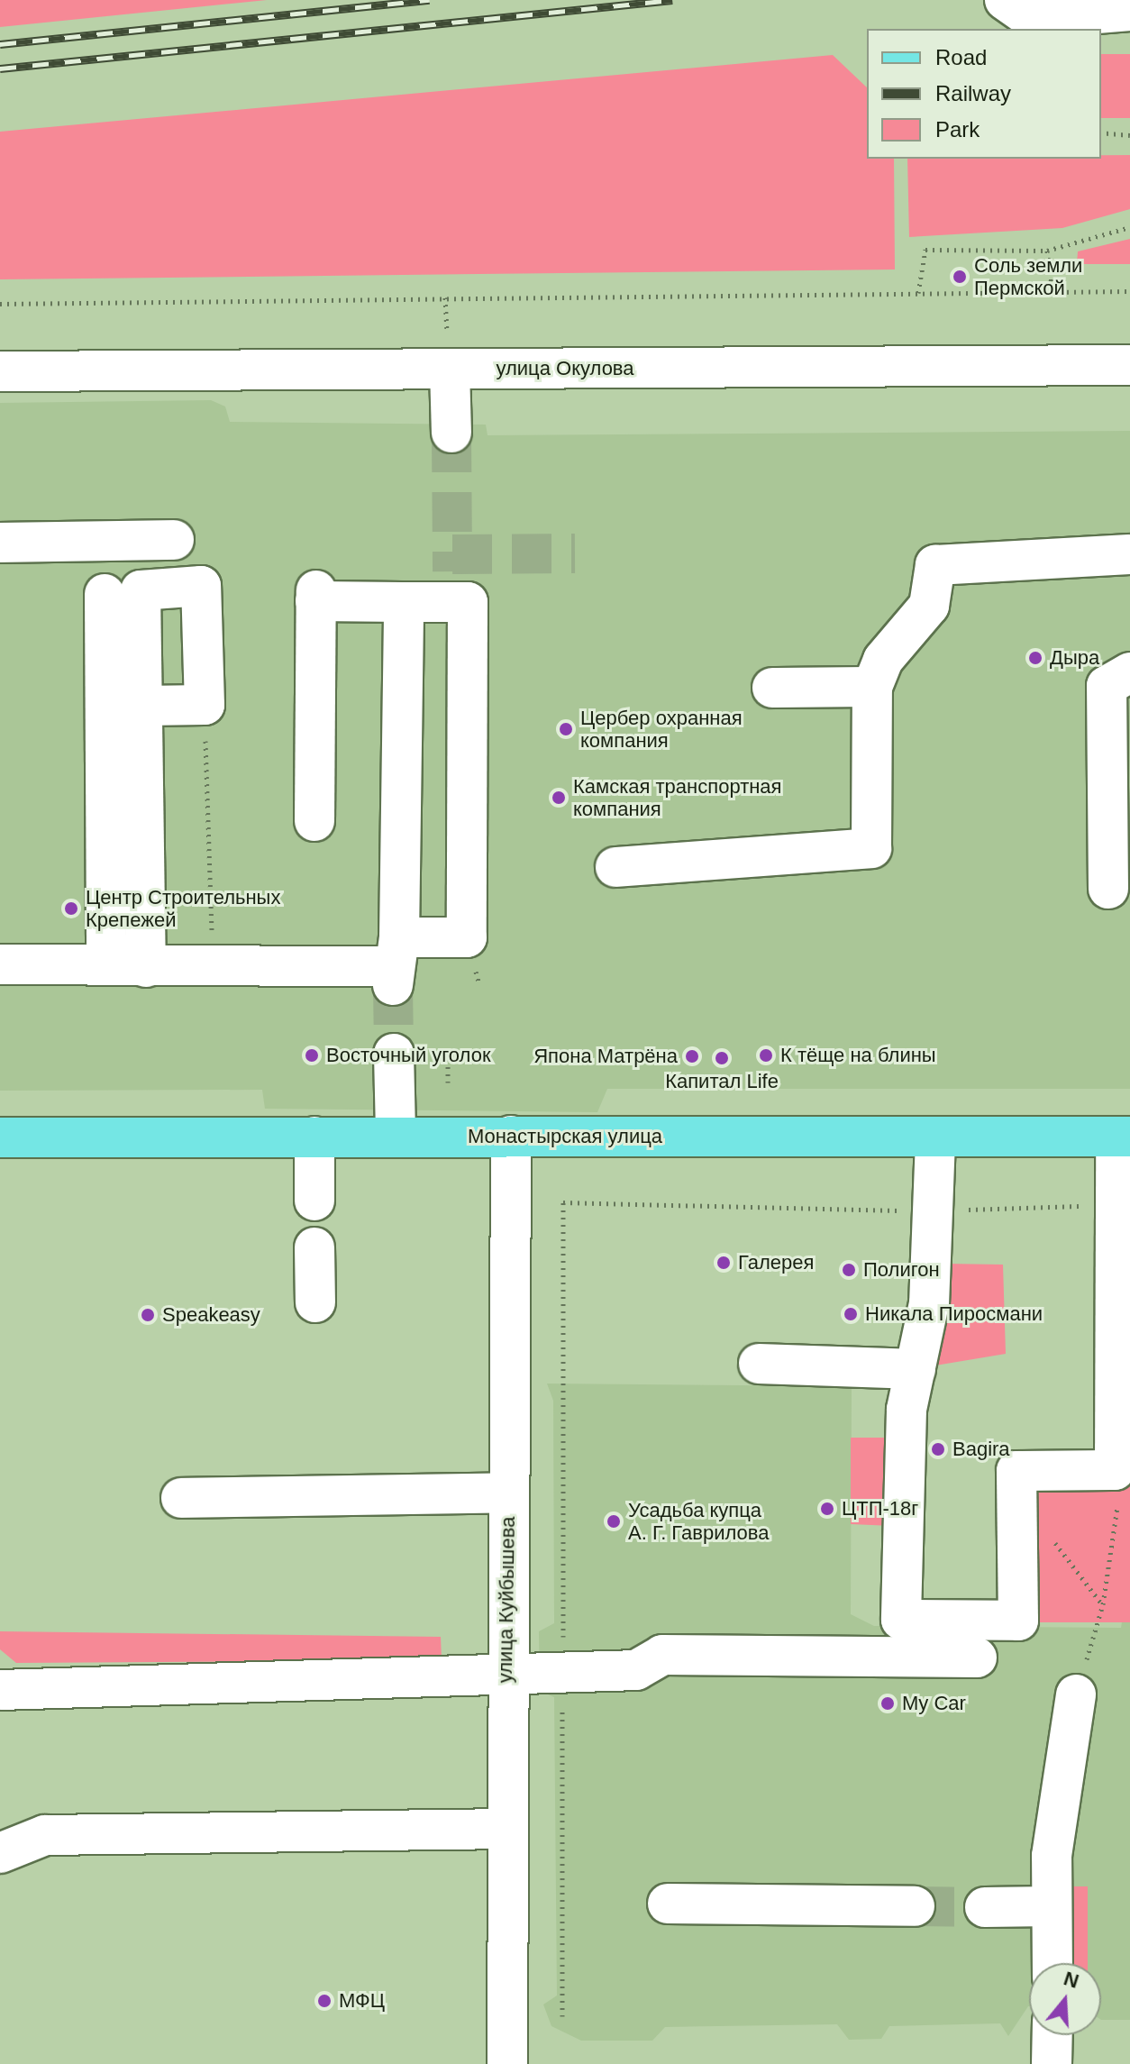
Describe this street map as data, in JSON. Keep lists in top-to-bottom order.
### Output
{
  "streets": {
    "main road": ["Монастырская улица"],
    "street": ["улица Окулова", "улица Куйбышева"]
  },
  "crossings": [
    ["Монастырская улица", "улица Куйбышева"]
  ],
  "places": [
    "Соль земли Пермской",
    "Дыра",
    "Цербер охранная компания",
    "Камская транспортная компания",
    "Центр Строительных Крепежей",
    "Восточный уголок",
    "К тёще на блины",
    "Япона Матрёна",
    "Капитал Life",
    "Галерея",
    "Полигон",
    "Никала Пиросмани",
    "Speakeasy",
    "Bagira",
    "ЦТП-18г",
    "Усадьба купца А. Г. Гаврилова",
    "My Car",
    "МФЦ"
  ],
  "legend": ["Road", "Railway", "Park"],
  "north": "top"
}
